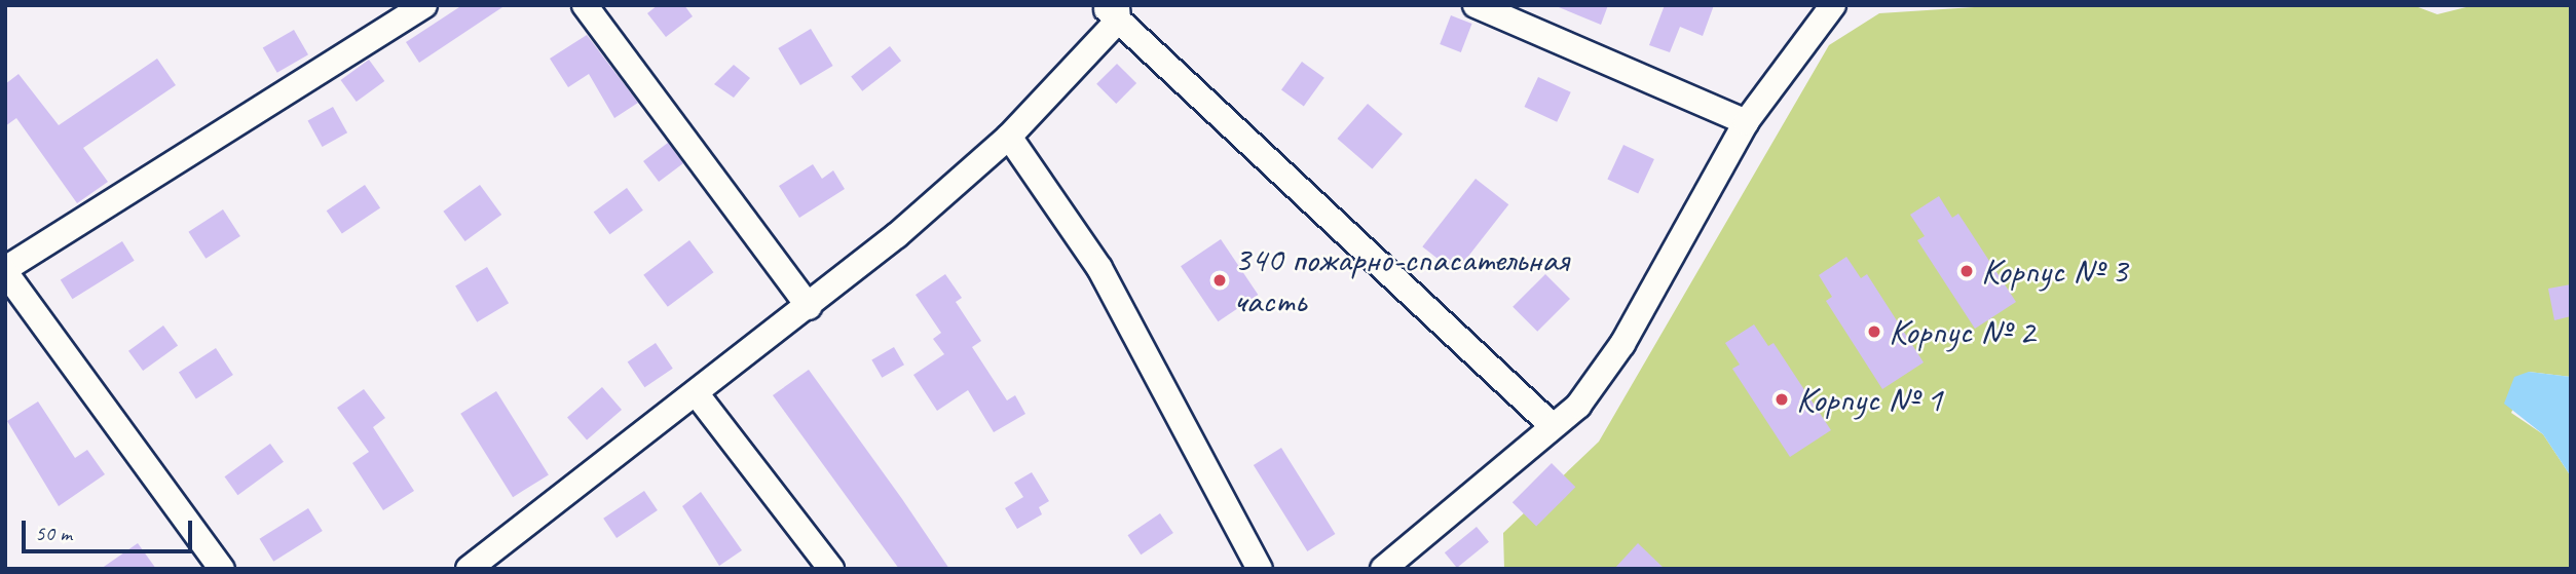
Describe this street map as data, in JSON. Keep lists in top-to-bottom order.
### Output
{
  "places": [
    "Корпус № 3",
    "340 пожарно-спасательная часть",
    "Корпус № 2",
    "Корпус № 1"
  ],
  "scale_bar": "50 m"
}
